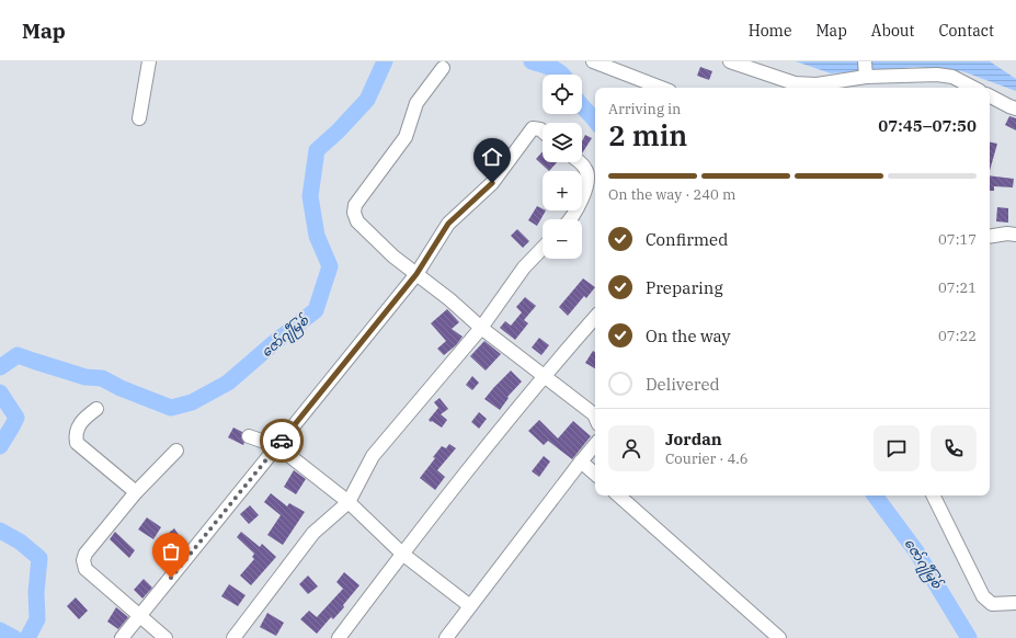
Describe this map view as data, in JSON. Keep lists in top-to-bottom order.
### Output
{
  "water": ["ဇော်ဂျီမြစ်"],
  "page": {
    "header": "Map",
    "nav": [
      "Home",
      "Map",
      "About",
      "Contact"
    ],
    "map_buttons": ["+", "−"],
    "heading": ["2 min", "Arriving in", "07:45–07:50"],
    "panel": ["Jordan", "Courier · 4.6"],
    "bar": "On the way · 240 m",
    "list": [
      ["Confirmed", "07:17"],
      ["Preparing", "07:21"],
      ["On the way", "07:22"],
      "Delivered"
    ]
  }
}
